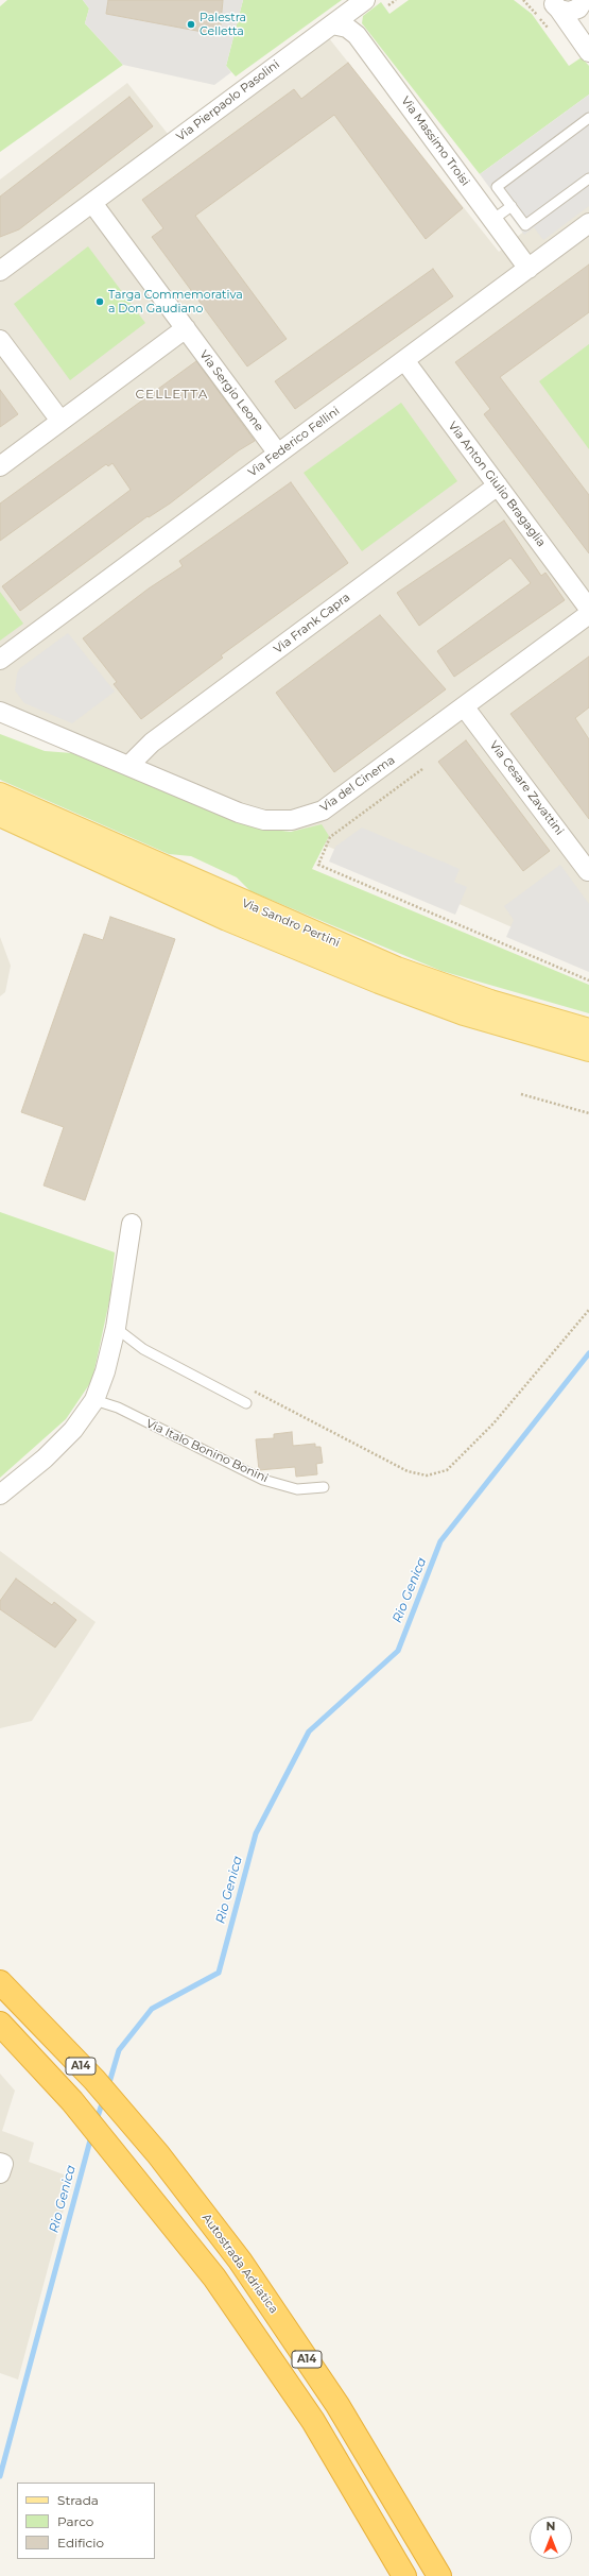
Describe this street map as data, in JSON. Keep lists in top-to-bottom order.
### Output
{
  "streets": {
    "highway": ["A14", "Autostrada Adriatica"],
    "main road": ["Via Sandro Pertini"],
    "street": [
      "Via Pierpaolo Pasolini",
      "Via Massimo Troisi",
      "Via Sergio Leone",
      "Via Federico Fellini",
      "Via Anton Giulio Bragaglia",
      "Via Frank Capra",
      "Via del Cinema",
      "Via Cesare Zavattini"
    ],
    "lane": ["Via Italo Bonino Bonini"]
  },
  "crossings": [
    ["Via Pierpaolo Pasolini", "Via Massimo Troisi"],
    ["Via Pierpaolo Pasolini", "Via Sergio Leone"],
    ["Via Massimo Troisi", "Via Federico Fellini"],
    ["Via Sergio Leone", "Via Federico Fellini"],
    ["Via Federico Fellini", "Via Anton Giulio Bragaglia"],
    ["Via Anton Giulio Bragaglia", "Via Frank Capra"],
    ["Via Frank Capra", "Via del Cinema"],
    ["Via del Cinema", "Via Cesare Zavattini"]
  ],
  "districts": ["CELLETTA"],
  "water": ["Rio Genica"],
  "places": ["Palestra Celletta", "Targa Commemorativa a Don Gaudiano"],
  "legend": ["Strada", "Parco", "Edificio"],
  "north": "top"
}
